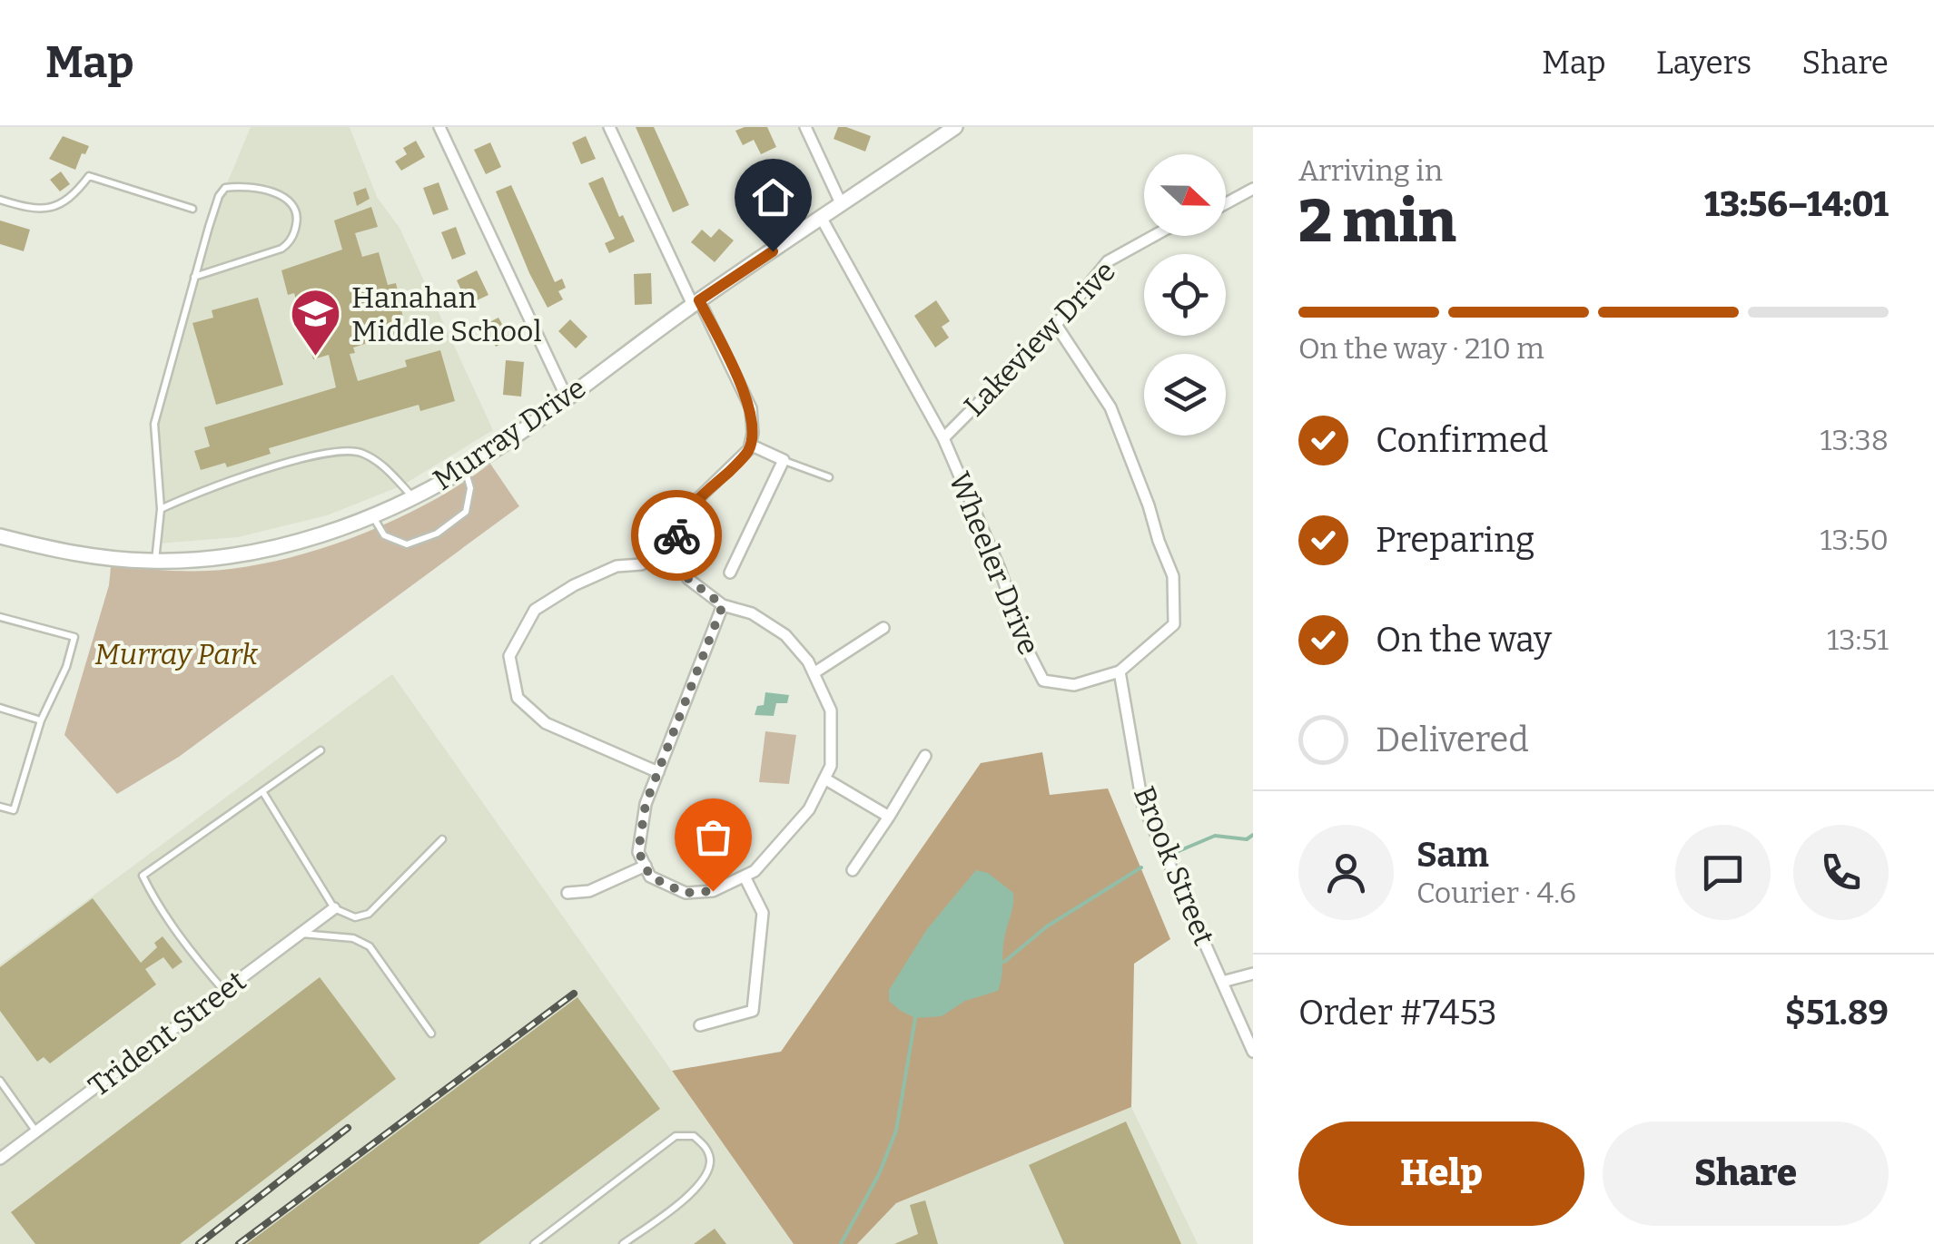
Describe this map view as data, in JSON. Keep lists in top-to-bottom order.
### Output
{
  "streets": {
    "street": [
      "Lakeview Drive",
      "Murray Drive",
      "Wheeler Drive",
      "Brook Street",
      "Trident Street"
    ]
  },
  "crossings": [
    ["Lakeview Drive", "Wheeler Drive"],
    ["Murray Drive", "Wheeler Drive"],
    ["Wheeler Drive", "Brook Street"]
  ],
  "parks": ["Murray Park"],
  "places": {
    "school or university": ["Hanahan Middle School"]
  },
  "north": "right",
  "page": {
    "header": "Map",
    "nav": ["Map", "Layers", "Share"],
    "heading": ["2 min", "Arriving in", "13:56–14:01"],
    "panel": [
      "Sam",
      "Courier · 4.6",
      "Order #7453",
      "$51.89"
    ],
    "bar": "On the way · 210 m",
    "list": [
      ["Confirmed", "13:38"],
      ["Preparing", "13:50"],
      ["On the way", "13:51"],
      "Delivered"
    ],
    "buttons": ["Help", "Share"]
  }
}
